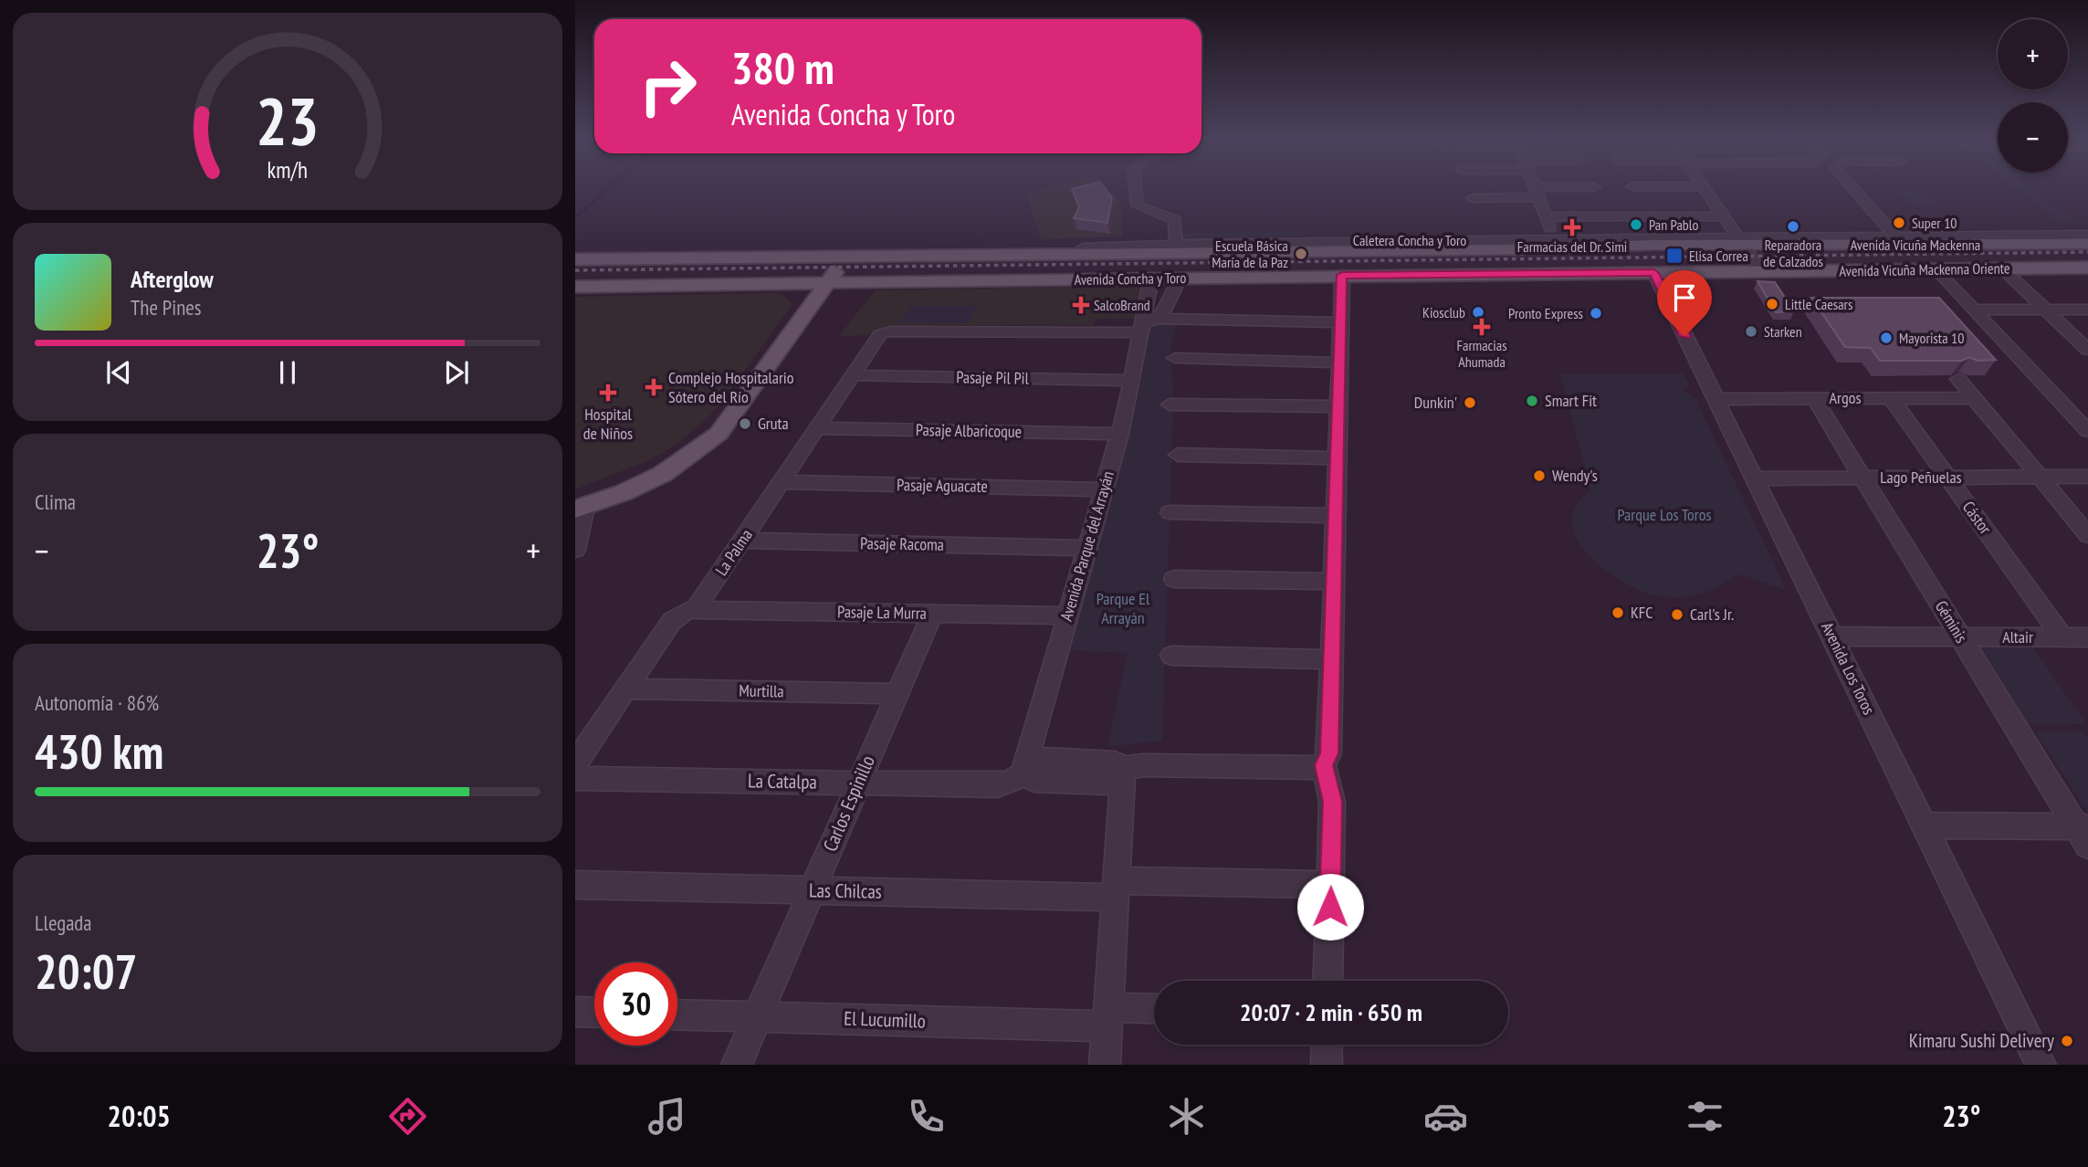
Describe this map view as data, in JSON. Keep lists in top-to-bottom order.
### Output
{
  "streets": {
    "main road": ["Avenida Vicuña Mackenna", "Avenida Vicuña Mackenna Oriente", "Avenida Concha y Toro"],
    "street": [
      "Caletera Concha y Toro",
      "Pasaje Pil Pil",
      "Argos",
      "Pasaje Albaricoque",
      "Lago Peñuelas",
      "Pasaje Aguacate",
      "Cástor",
      "Pasaje Racoma",
      "Avenida Parque del Arrayán",
      "La Palma",
      "Pasaje La Murra",
      "Géminis",
      "Altair",
      "Avenida Los Toros",
      "Murtilla",
      "La Catalpa",
      "Carlos Espinillo",
      "Las Chilcas",
      "El Lucumillo"
    ]
  },
  "crossings": [
    ["Caletera Concha y Toro", "Avenida Concha y Toro"],
    ["Avenida Vicuña Mackenna", "Avenida Concha y Toro"],
    ["Avenida Vicuña Mackenna Oriente", "Avenida Concha y Toro"],
    ["Avenida Concha y Toro", "Avenida Parque del Arrayán"],
    ["Avenida Concha y Toro", "Avenida Los Toros"],
    ["Pasaje Pil Pil", "Avenida Parque del Arrayán"],
    ["Pasaje Pil Pil", "La Palma"],
    ["Argos", "Cástor"],
    ["Argos", "Géminis"],
    ["Argos", "Avenida Los Toros"],
    ["Pasaje Albaricoque", "Avenida Parque del Arrayán"],
    ["Pasaje Albaricoque", "La Palma"],
    ["Lago Peñuelas", "Cástor"],
    ["Lago Peñuelas", "Géminis"],
    ["Lago Peñuelas", "Avenida Los Toros"],
    ["Pasaje Aguacate", "Avenida Parque del Arrayán"],
    ["Pasaje Aguacate", "La Palma"],
    ["Cástor", "Altair"],
    ["Pasaje Racoma", "Avenida Parque del Arrayán"],
    ["Pasaje Racoma", "La Palma"],
    ["Avenida Parque del Arrayán", "La Palma"],
    ["Avenida Parque del Arrayán", "Pasaje La Murra"],
    ["Avenida Parque del Arrayán", "La Catalpa"],
    ["La Palma", "Pasaje La Murra"],
    ["La Palma", "Murtilla"],
    ["Pasaje La Murra", "Carlos Espinillo"],
    ["Géminis", "Altair"],
    ["Altair", "Avenida Los Toros"],
    ["Murtilla", "Carlos Espinillo"],
    ["La Catalpa", "Carlos Espinillo"],
    ["Carlos Espinillo", "Las Chilcas"],
    ["Carlos Espinillo", "El Lucumillo"]
  ],
  "parks": ["Parque Los Toros", "Parque El Arrayán"],
  "places": {
    "other": [
      "Super 10",
      "Pan Pablo",
      "Reparadora de Calzados",
      "Escuela Básica María de la Paz",
      "Little Caesars",
      "Kiosclub",
      "Pronto Express",
      "Starken",
      "Mayorista 10",
      "Smart Fit",
      "Dunkin'",
      "Gruta",
      "Wendy's",
      "KFC",
      "Carl's Jr.",
      "Kimaru Sushi Delivery"
    ],
    "health": [
      "Farmacias del Dr. Simi",
      "SalcoBrand",
      "Farmacias Ahumada",
      "Complejo Hospitalario Sótero del Río",
      "Hospital de Niños"
    ],
    "transit": ["Elisa Correa"]
  },
  "page": {
    "map_buttons": ["+", "−"],
    "turn": ["380 m", "Avenida Concha y Toro"],
    "song": ["Afterglow", "The Pines"],
    "tile": [
      "Clima",
      ["Autonomía · 86%", "430 km"],
      ["Llegada", "20:07"]
    ],
    "heat": ["−", "23°", "+"],
    "limit": "30",
    "trip": "20:07 · 2 min · 650 m",
    "tabs": ["20:05", "23°"],
    "gauge": ["23", "km/h"]
  }
}
